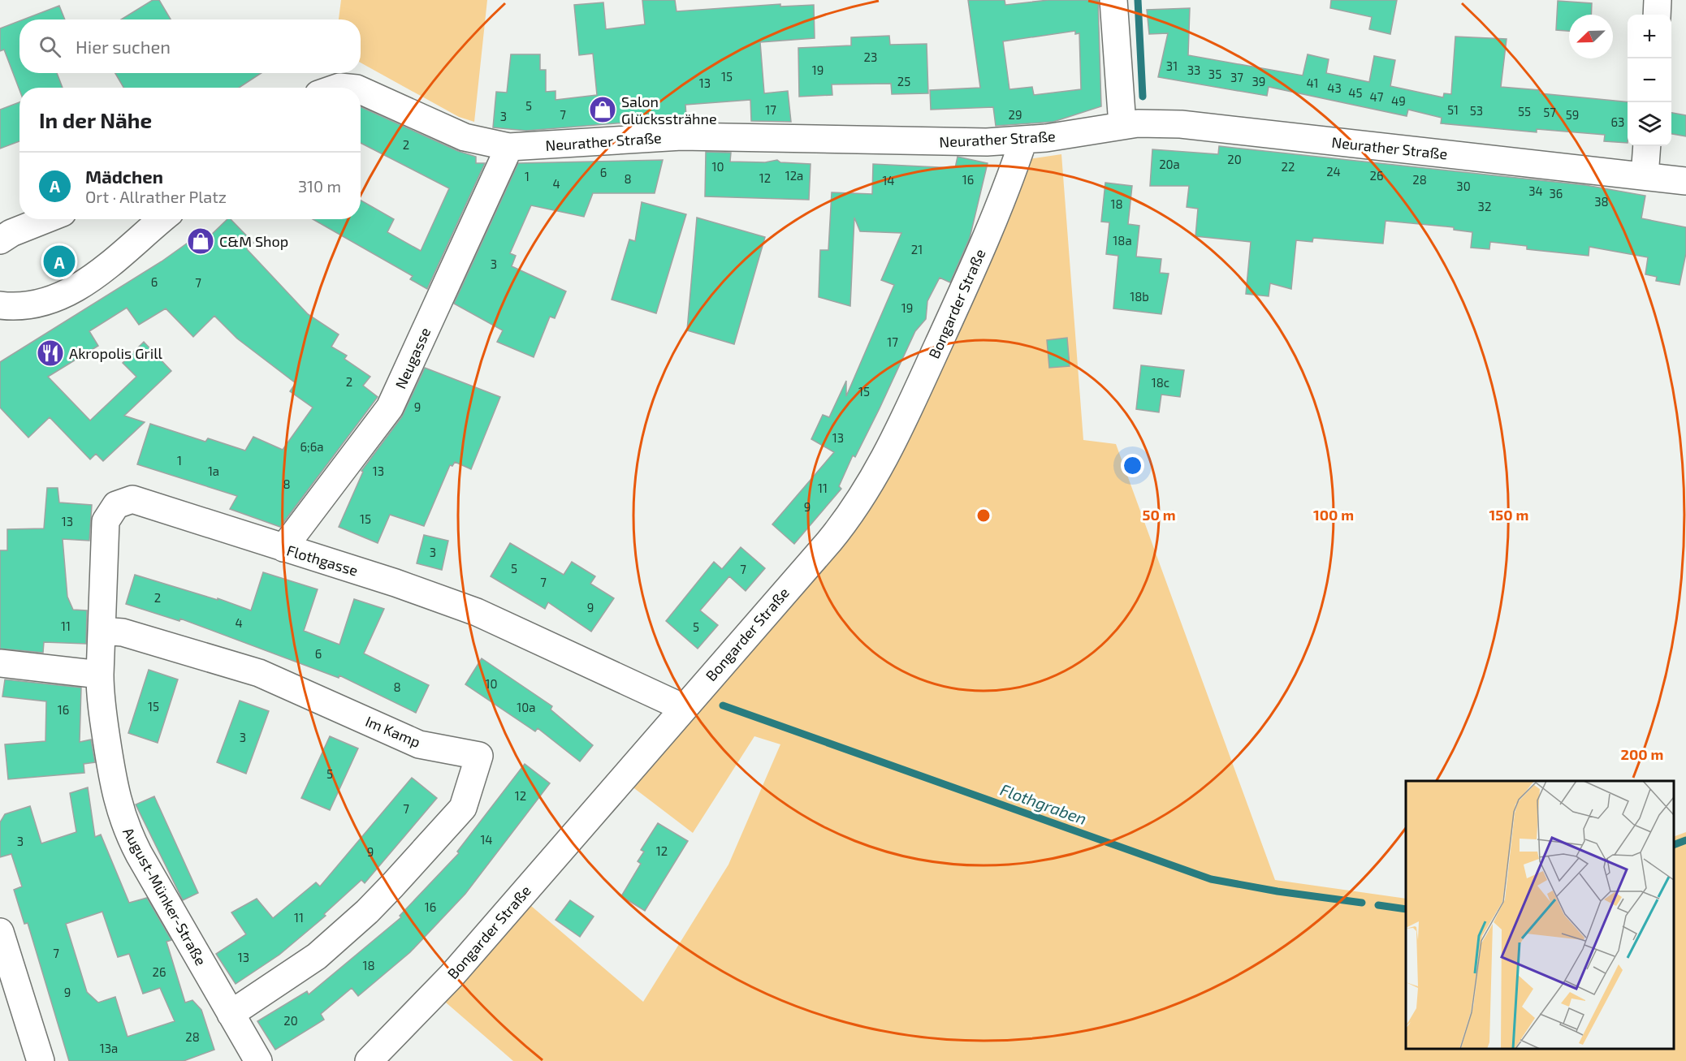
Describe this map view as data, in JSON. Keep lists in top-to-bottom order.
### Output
{
  "streets": {
    "street": [
      "Neurather Straße",
      "Bongarder Straße",
      "Neugasse",
      "Flothgasse",
      "Im Kamp",
      "August-Münker-Straße"
    ]
  },
  "crossings": [
    ["Neurather Straße", "Bongarder Straße"],
    ["Neurather Straße", "Neugasse"],
    ["Bongarder Straße", "Flothgasse"],
    ["Neugasse", "Flothgasse"],
    ["Flothgasse", "Im Kamp"],
    ["Flothgasse", "August-Münker-Straße"],
    ["Im Kamp", "August-Münker-Straße"]
  ],
  "water": ["Flothgraben"],
  "places": {
    "shop": ["Salon Glückssträhne", "C&M Shop"],
    "restaurant": ["Akropolis Grill"]
  },
  "house_numbers": [
    "23",
    "31",
    "19",
    "33",
    "35",
    "15",
    "37",
    "25",
    "39",
    "13",
    "41",
    "43",
    "45",
    "47",
    "49",
    "5",
    "17",
    "51",
    "53",
    "55",
    "57",
    "7",
    "29",
    "59",
    "3",
    "63",
    "2",
    "20",
    "20a",
    "10",
    "22",
    "24",
    "6",
    "12a",
    "26",
    "1",
    "12",
    "8",
    "16",
    "28",
    "14",
    "4",
    "30",
    "34",
    "36",
    "38",
    "18",
    "32",
    "18a",
    "21",
    "3",
    "6",
    "7",
    "18b",
    "19",
    "17",
    "2",
    "18c",
    "15",
    "9",
    "13",
    "6;6a",
    "1",
    "1a",
    "13",
    "8",
    "11",
    "9",
    "15",
    "13",
    "3",
    "5",
    "7",
    "7",
    "2",
    "9",
    "4",
    "11",
    "5",
    "6",
    "10",
    "8",
    "15",
    "10a",
    "16",
    "3",
    "5",
    "12",
    "7",
    "14",
    "3",
    "12",
    "9",
    "16",
    "11",
    "7",
    "13",
    "18",
    "26",
    "9",
    "20",
    "28",
    "13a"
  ],
  "north": "bottom left",
  "page": {
    "map_buttons": ["+", "−"],
    "search": "Hier suchen",
    "heading": "In der Nähe",
    "list": [
      {
        "mark": "A",
        "name": "Mädchen",
        "note": "Ort · Allrather Platz",
        "value": "310 m"
      }
    ],
    "pins": "A"
  },
  "rings": [
    "50 m",
    "100 m",
    "150 m",
    "200 m"
  ]
}
